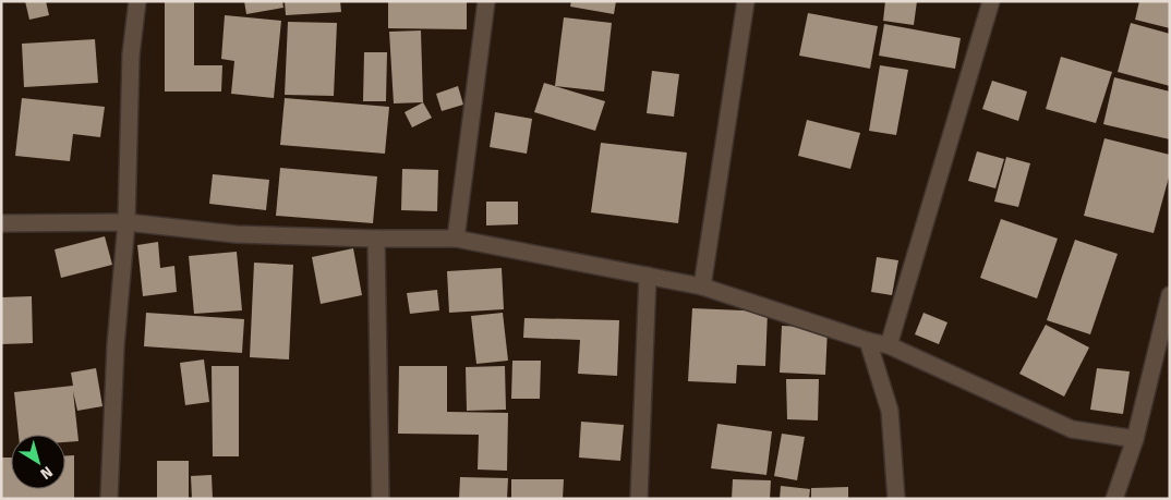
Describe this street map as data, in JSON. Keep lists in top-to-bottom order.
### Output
{
  "north": "bottom right"
}
